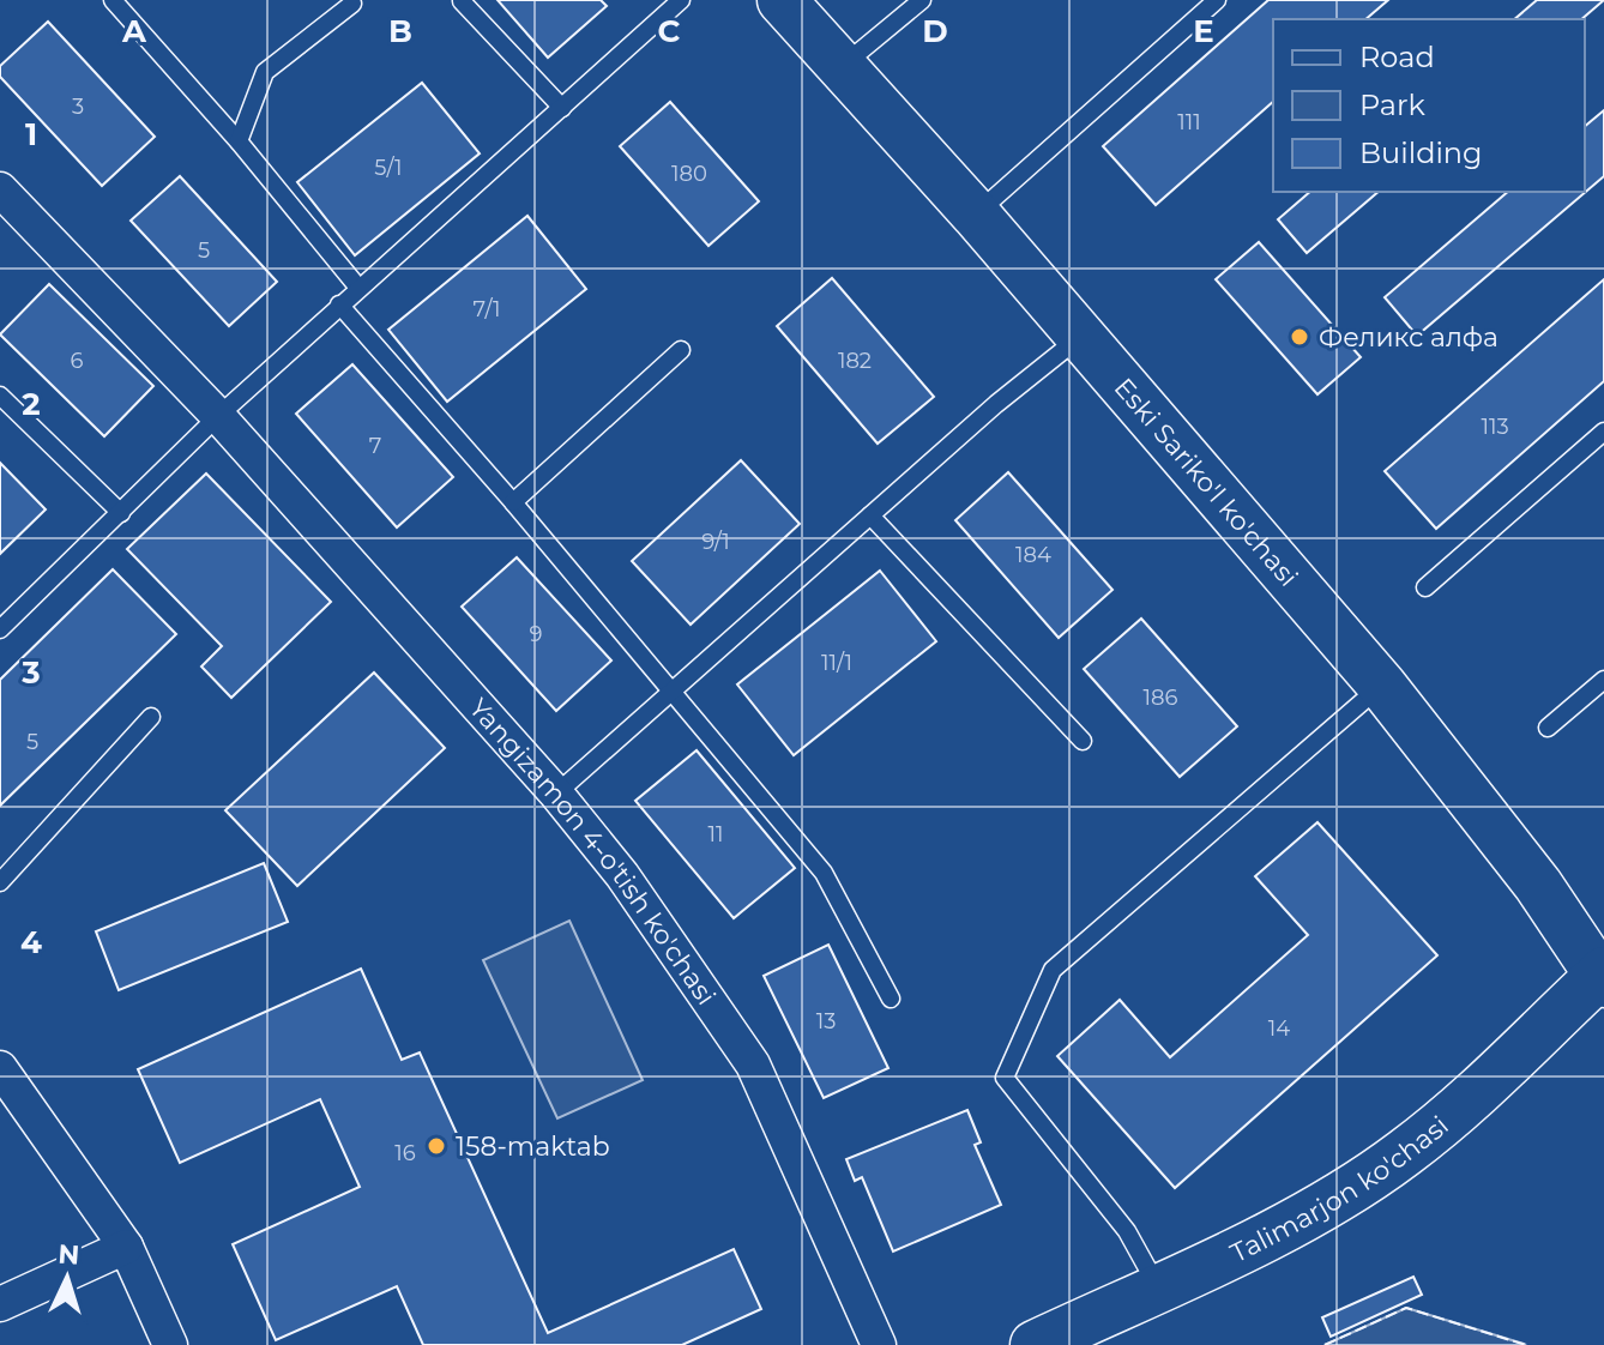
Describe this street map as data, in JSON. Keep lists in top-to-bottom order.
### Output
{
  "streets": {
    "street": ["Eski Sariko'l ko'chasi", "Yangizamon 4-o'tish ko'chasi", "Talimarjon ko'chasi"]
  },
  "crossings": [
    ["Eski Sariko'l ko'chasi", "Talimarjon ko'chasi"]
  ],
  "places": ["Феликс алфа", "158-maktab"],
  "house_numbers": [
    "3",
    "111",
    "5/1",
    "180",
    "5",
    "7/1",
    "6",
    "182",
    "113",
    "7",
    "9/1",
    "184",
    "9",
    "11/1",
    "186",
    "5",
    "11",
    "13",
    "14",
    "16"
  ],
  "legend": ["Road", "Park", "Building"],
  "north": "top",
  "grid": {
    "columns": [
      "A",
      "B",
      "C",
      "D",
      "E"
    ],
    "rows": [
      "1",
      "2",
      "3",
      "4"
    ]
  }
}
